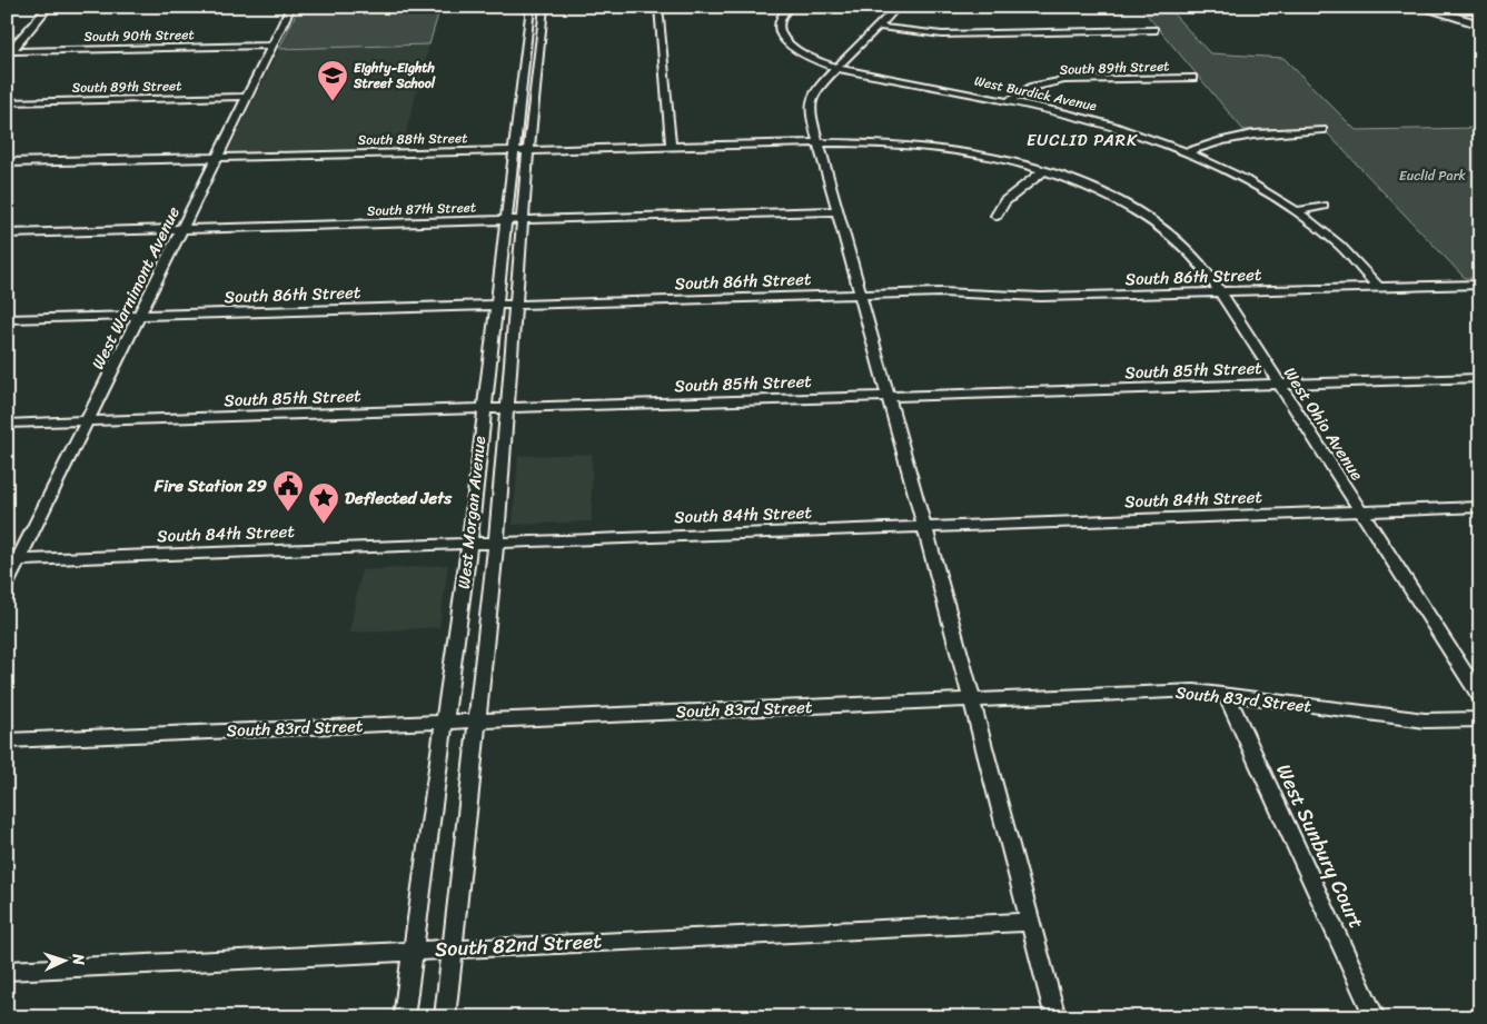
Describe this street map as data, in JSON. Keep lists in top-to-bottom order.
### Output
{
  "streets": {
    "street": [
      "South 90th Street",
      "South 89th Street",
      "West Burdick Avenue",
      "South 88th Street",
      "South 87th Street",
      "South 86th Street",
      "West Warnimont Avenue",
      "South 85th Street",
      "West Ohio Avenue",
      "South 84th Street",
      "West Morgan Avenue",
      "South 83rd Street",
      "West Sunbury Court",
      "South 82nd Street"
    ]
  },
  "crossings": [
    ["South 90th Street", "West Warnimont Avenue"],
    ["South 89th Street", "West Burdick Avenue"],
    ["South 89th Street", "West Warnimont Avenue"],
    ["West Burdick Avenue", "South 86th Street"],
    ["South 88th Street", "West Warnimont Avenue"],
    ["South 88th Street", "West Ohio Avenue"],
    ["South 88th Street", "West Morgan Avenue"],
    ["South 87th Street", "West Warnimont Avenue"],
    ["South 87th Street", "West Morgan Avenue"],
    ["South 86th Street", "West Warnimont Avenue"],
    ["South 86th Street", "West Ohio Avenue"],
    ["South 86th Street", "West Morgan Avenue"],
    ["West Warnimont Avenue", "South 85th Street"],
    ["West Warnimont Avenue", "South 84th Street"],
    ["South 85th Street", "West Ohio Avenue"],
    ["South 85th Street", "West Morgan Avenue"],
    ["West Ohio Avenue", "South 84th Street"],
    ["South 84th Street", "West Morgan Avenue"],
    ["West Morgan Avenue", "South 83rd Street"],
    ["West Morgan Avenue", "South 82nd Street"],
    ["South 83rd Street", "West Sunbury Court"]
  ],
  "districts": ["EUCLID PARK"],
  "parks": ["Euclid Park"],
  "places": {
    "school or university": ["Eighty-Eighth Street School"],
    "public building": ["Fire Station 29"],
    "place": ["Deflected Jets"]
  },
  "north": "right"
}
